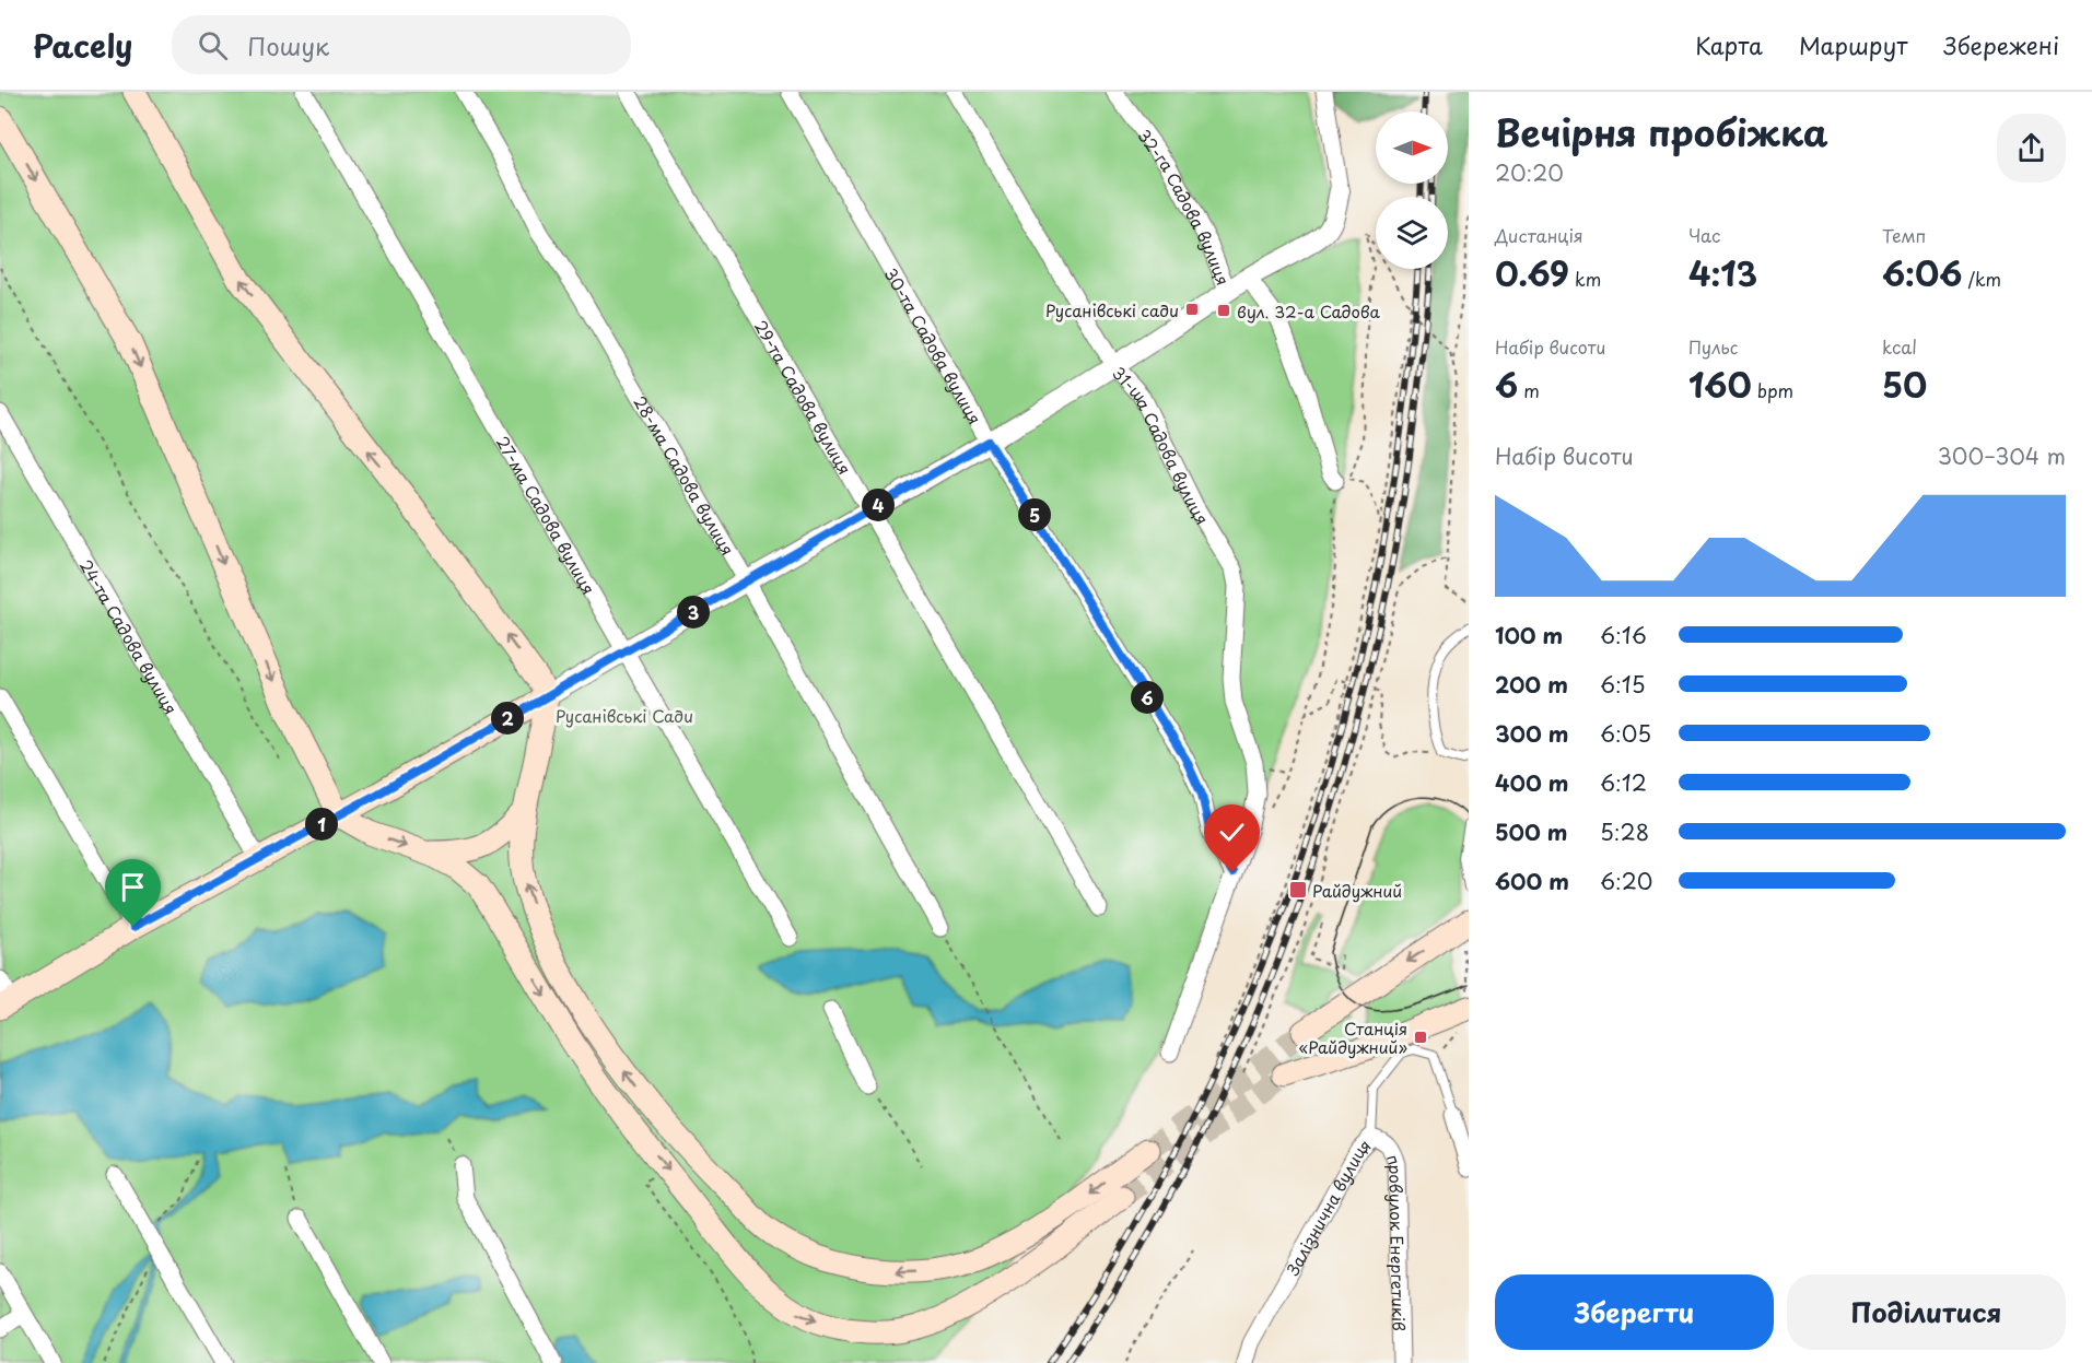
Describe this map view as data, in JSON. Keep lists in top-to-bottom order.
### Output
{
  "streets": {
    "street": [
      "32-га Садова вулиця",
      "30-та Садова вулиця",
      "29-та Садова вулиця",
      "31-ша Садова вулиця",
      "28-ма Садова вулиця",
      "27-ма Садова вулиця",
      "24-та Садова вулиця",
      "Залізнична вулиця",
      "провулок Енергетиків"
    ]
  },
  "crossings": [
    ["30-та Садова вулиця", "31-ша Садова вулиця"],
    ["Залізнична вулиця", "провулок Енергетиків"]
  ],
  "parks": ["Русанівські Сади"],
  "places": {
    "transit": [
      "Русанівські сади",
      "вул. 32-а Садова",
      "Райдужний",
      "Станція «Райдужний»"
    ]
  },
  "north": "right",
  "page": {
    "header": "Pacely",
    "search": "Пошук",
    "nav": ["Карта", "Маршрут", "Збережені"],
    "heading": ["Вечірня пробіжка", "20:20"],
    "stats": [
      ["Дистанція", "0.69 km"],
      ["Час", "4:13"],
      ["Темп", "6:06 /km"],
      ["Набір висоти", "6 m"],
      ["Пульс", "160 bpm"],
      ["kcal", "50"]
    ],
    "chart": ["Набір висоти", "300–304 m"],
    "pins": [
      "4",
      "5",
      "3",
      "6",
      "2",
      "1"
    ],
    "list": [
      {
        "name": "100 m",
        "note": "6:16"
      },
      {
        "name": "200 m",
        "note": "6:15"
      },
      {
        "name": "300 m",
        "note": "6:05"
      },
      {
        "name": "400 m",
        "note": "6:12"
      },
      {
        "name": "500 m",
        "note": "5:28"
      },
      {
        "name": "600 m",
        "note": "6:20"
      }
    ],
    "buttons": ["Зберегти", "Поділитися"]
  }
}
